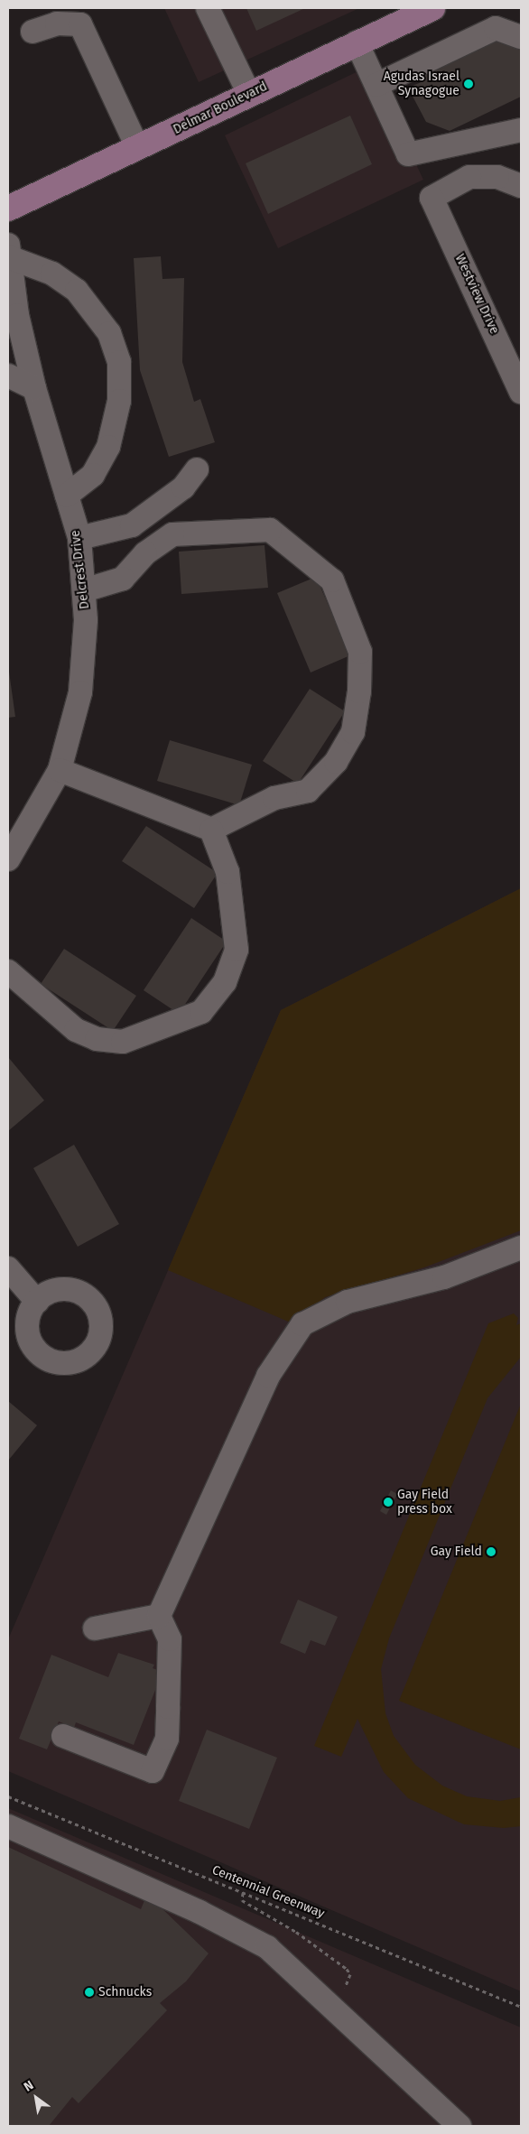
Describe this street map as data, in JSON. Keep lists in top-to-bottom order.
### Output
{
  "streets": {
    "main road": ["Delmar Boulevard"],
    "street": ["Westview Drive", "Delcrest Drive"],
    "path": ["Centennial Greenway"]
  },
  "places": [
    "Agudas Israel Synagogue",
    "Gay Field press box",
    "Gay Field",
    "Schnucks"
  ],
  "north": "top left"
}
